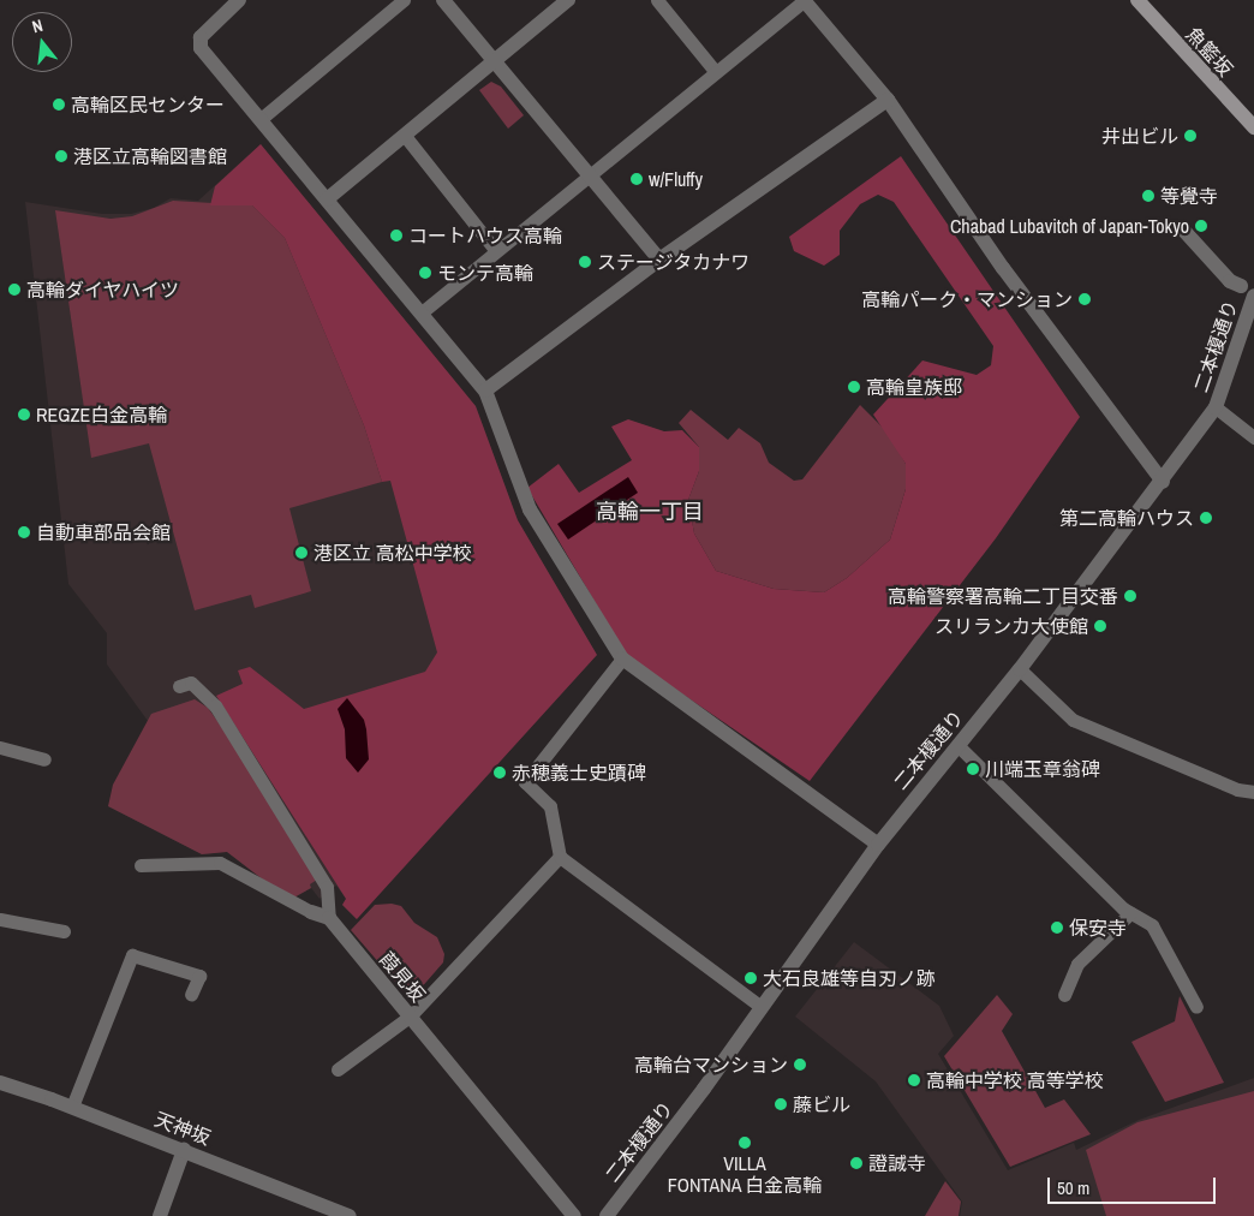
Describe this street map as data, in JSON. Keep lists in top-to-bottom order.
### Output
{
  "streets": {
    "main road": ["魚籃坂"],
    "street": ["二本榎通り", "葭見坂", "天神坂"]
  },
  "districts": ["高輪一丁目"],
  "places": [
    "高輪区民センター",
    "井出ビル",
    "港区立高輪図書館",
    "w/Fluffy",
    "等覺寺",
    "Chabad Lubavitch of Japan-Tokyo",
    "コートハウス高輪",
    "ステージタカナワ",
    "モンテ高輪",
    "高輪ダイヤハイツ",
    "高輪パーク・マンション",
    "高輪皇族邸",
    "REGZE白金高輪",
    "第二高輪ハウス",
    "自動車部品会館",
    "港区立 高松中学校",
    "高輪警察署高輪二丁目交番",
    "スリランカ大使館",
    "川端玉章翁碑",
    "赤穂義士史蹟碑",
    "保安寺",
    "大石良雄等自刃ノ跡",
    "高輪台マンション",
    "高輪中学校 高等学校",
    "藤ビル",
    "VILLA FONTANA 白金高輪",
    "證誠寺"
  ],
  "scale_bar": "50 m",
  "north": "top"
}
